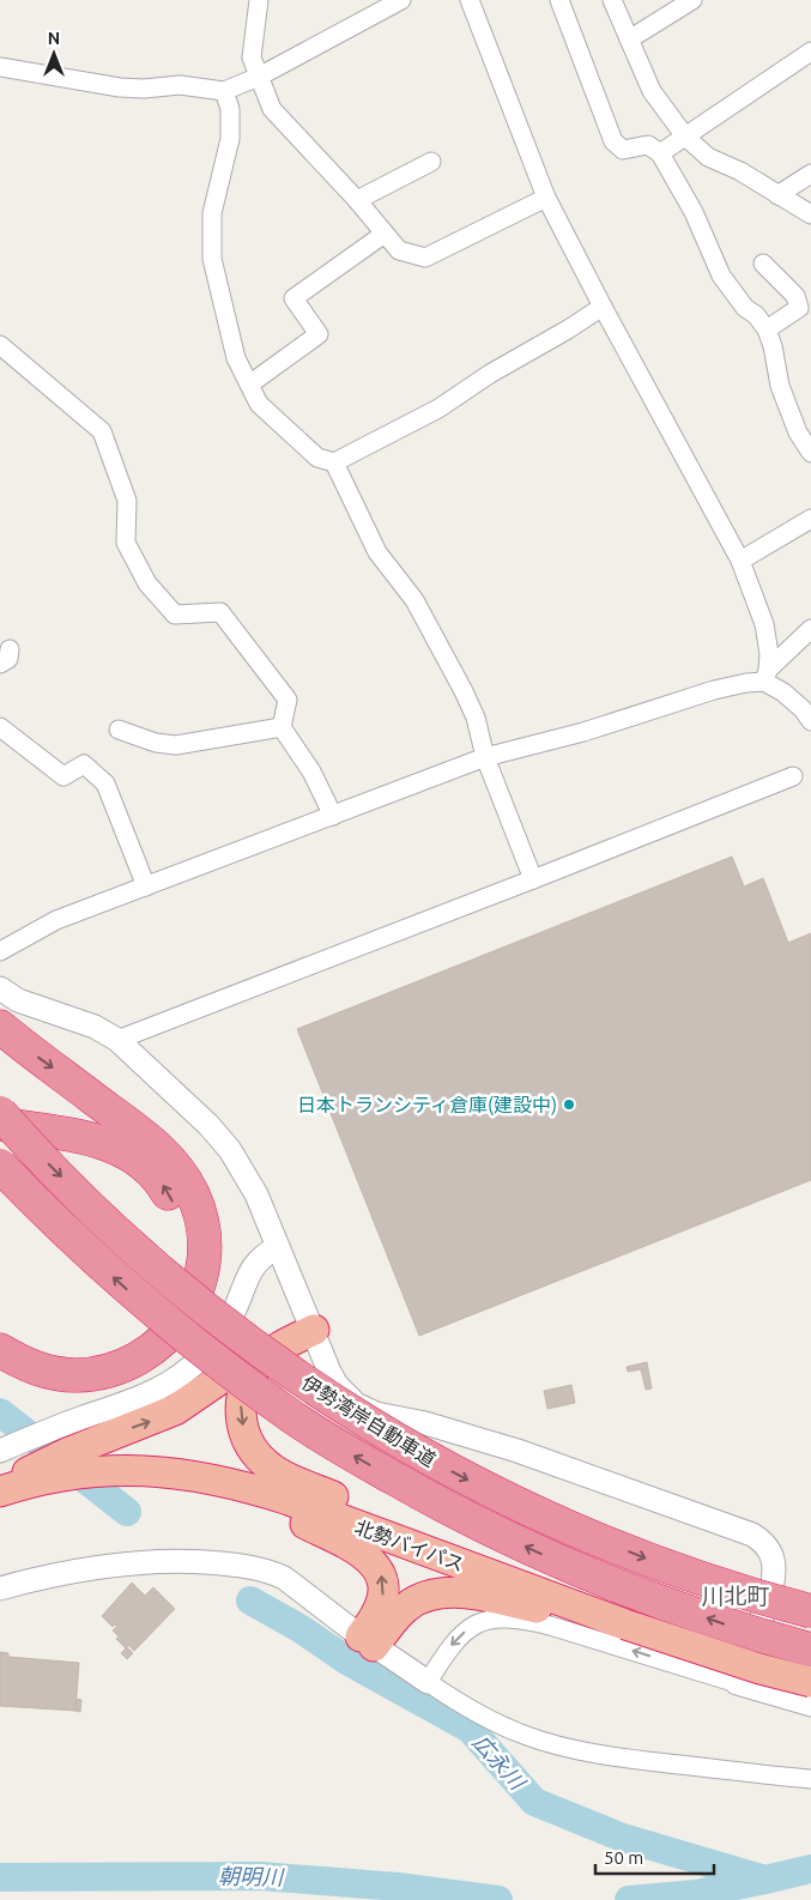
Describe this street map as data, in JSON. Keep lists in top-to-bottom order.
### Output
{
  "streets": {
    "highway": ["伊勢湾岸自動車道", "北勢バイパス"]
  },
  "districts": ["川北町"],
  "water": ["広永川", "朝明川"],
  "places": ["日本トランシティ倉庫(建設中)"],
  "scale_bar": "50 m",
  "north": "top"
}
